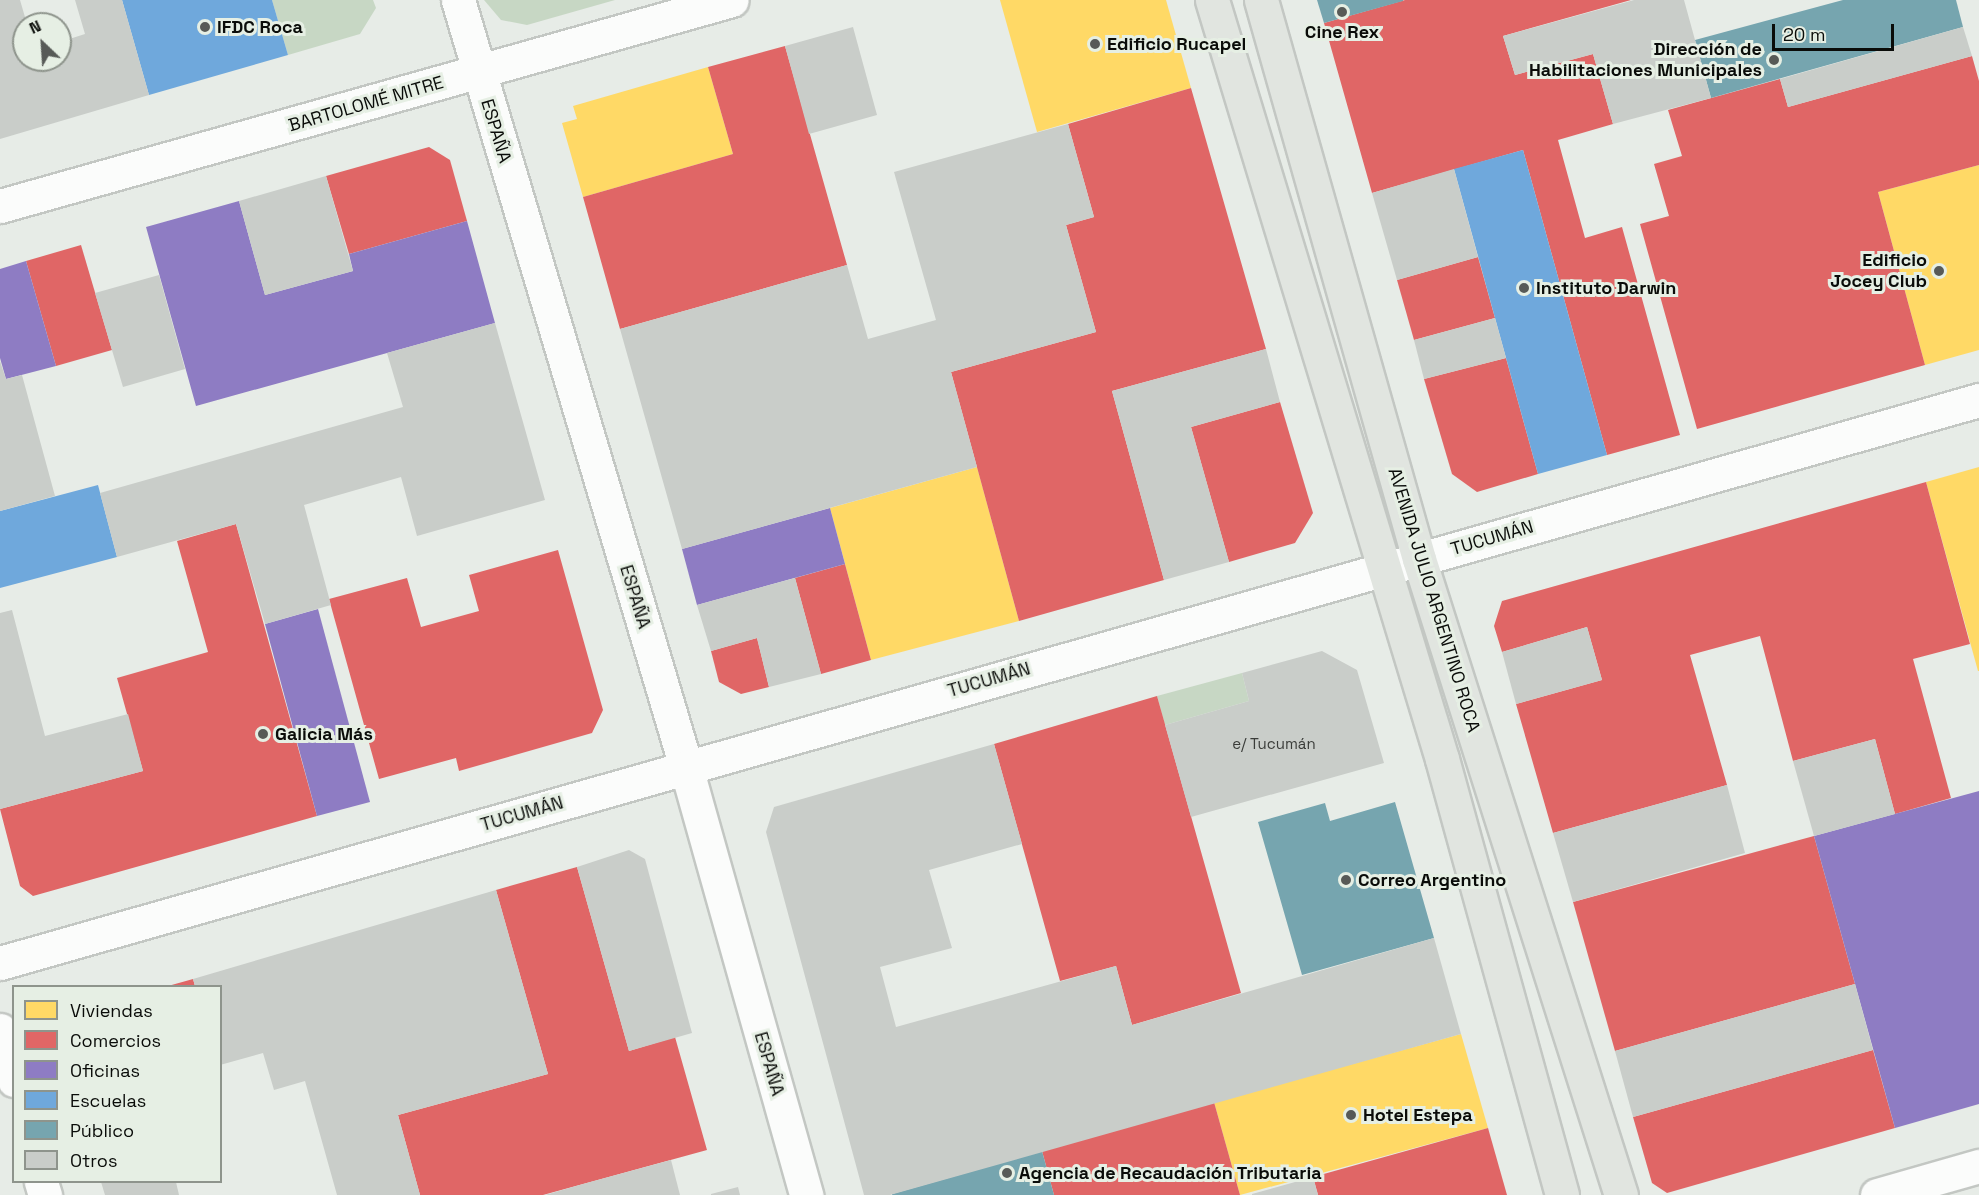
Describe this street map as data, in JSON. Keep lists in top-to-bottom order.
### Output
{
  "streets": {
    "main road": ["AVENIDA JULIO ARGENTINO ROCA"],
    "street": ["BARTOLOMÉ MITRE", "ESPAÑA", "TUCUMÁN"]
  },
  "crossings": [
    ["BARTOLOMÉ MITRE", "ESPAÑA"],
    ["ESPAÑA", "TUCUMÁN"],
    ["TUCUMÁN", "AVENIDA JULIO ARGENTINO ROCA"]
  ],
  "places": [
    "Cine Rex",
    "IFDC Roca",
    "Edificio Rucapel",
    "Dirección de Habilitaciones Municipales",
    "Edificio Jocey Club",
    "Instituto Darwin",
    "Galicia Más",
    "Correo Argentino",
    "Hotel Estepa",
    "Agencia de Recaudación Tributaria"
  ],
  "house_numbers": ["e/ Tucumán"],
  "legend": [
    "Viviendas",
    "Comercios",
    "Oficinas",
    "Escuelas",
    "Público",
    "Otros"
  ],
  "scale_bar": "20 m",
  "north": "top left"
}
